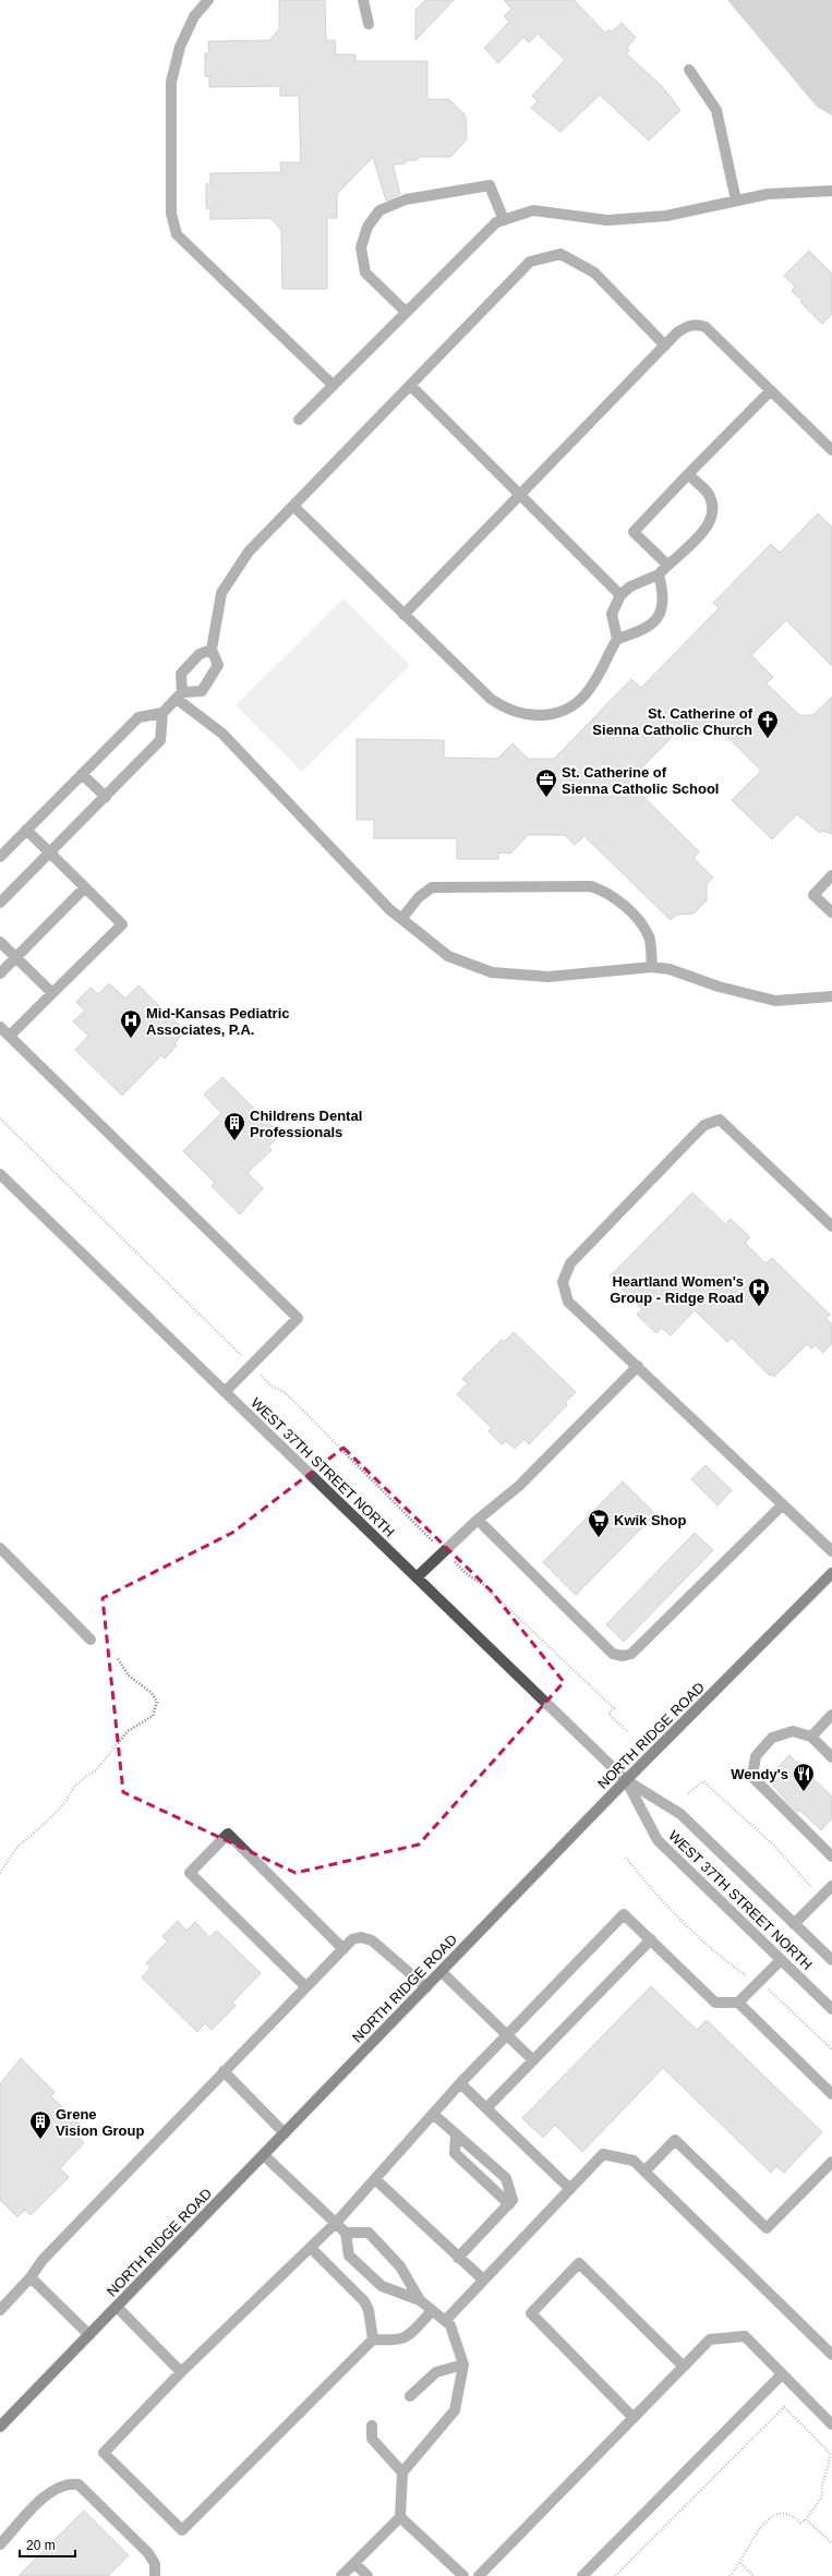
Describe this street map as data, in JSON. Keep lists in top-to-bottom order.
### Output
{
  "streets": {
    "main road": ["NORTH RIDGE ROAD"],
    "street": ["WEST 37TH STREET NORTH"]
  },
  "crossings": [
    ["WEST 37TH STREET NORTH", "NORTH RIDGE ROAD"]
  ],
  "places": {
    "church": ["St. Catherine of Sienna Catholic Church"],
    "office": ["St. Catherine of Sienna Catholic School"],
    "hospital": ["Mid-Kansas Pediatric Associates, P.A.", "Heartland Women's Group - Ridge Road"],
    "building": ["Childrens Dental Professionals", "Grene Vision Group"],
    "supermarket": ["Kwik Shop"],
    "restaurant": ["Wendy's"]
  },
  "scale_bar": "20 m"
}
